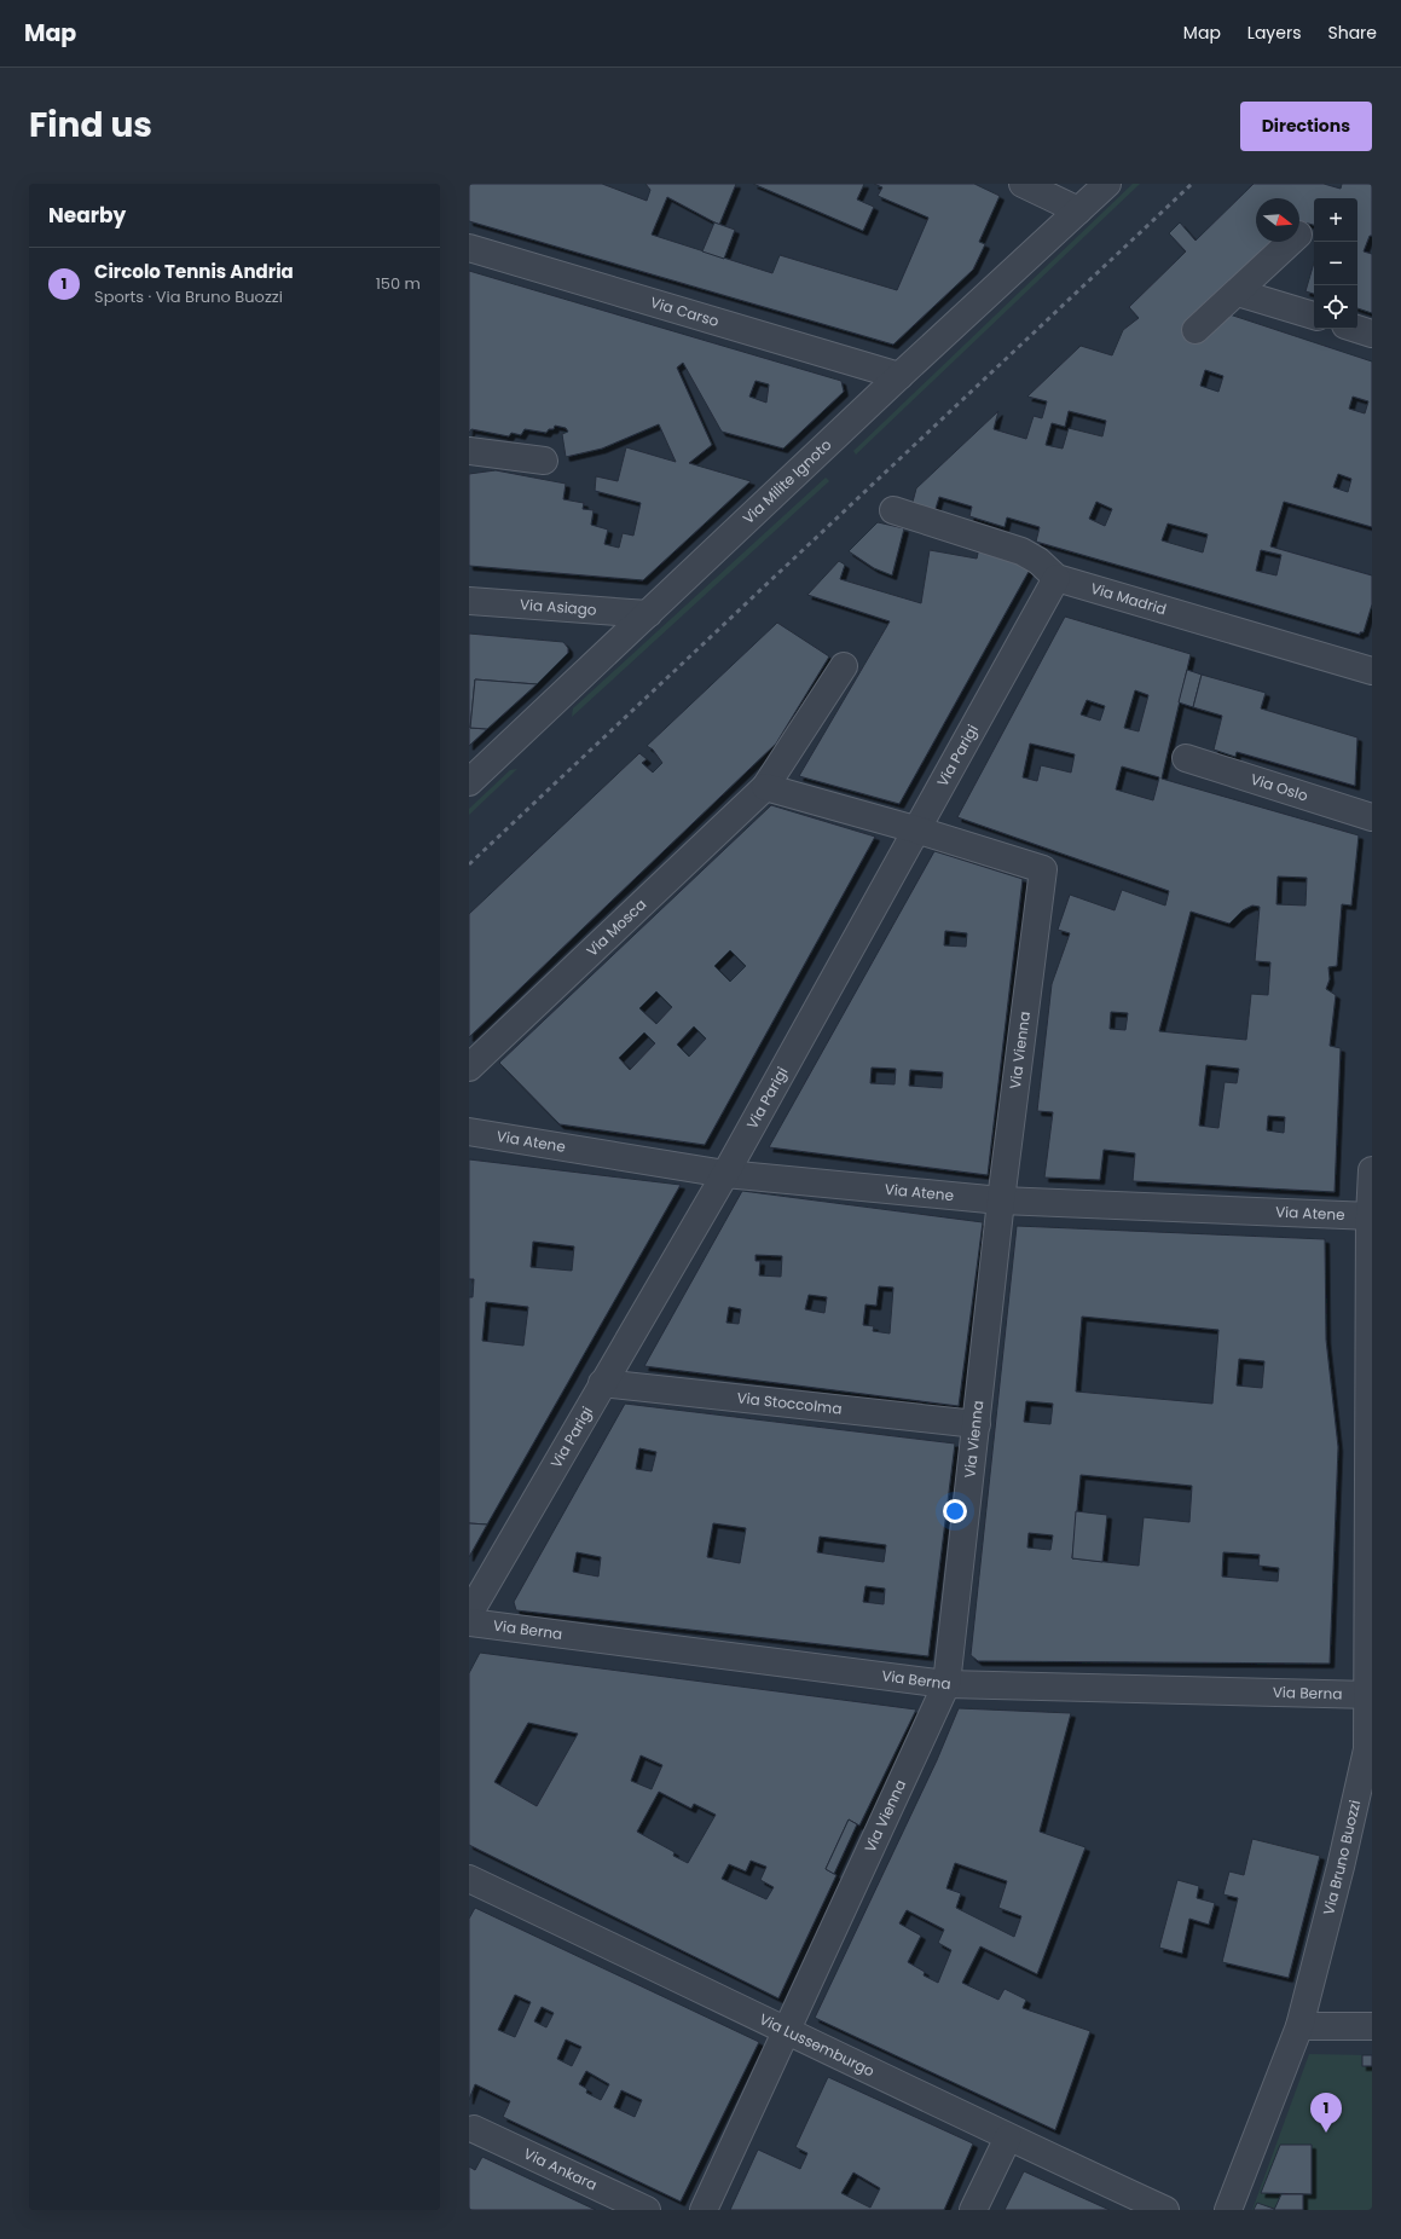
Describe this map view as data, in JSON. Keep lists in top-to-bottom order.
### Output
{
  "streets": {
    "street": [
      "Via Carso",
      "Via Milite Ignoto",
      "Via Madrid",
      "Via Asiago",
      "Via Parigi",
      "Via Oslo",
      "Via Mosca",
      "Via Vienna",
      "Via Atene",
      "Via Stoccolma",
      "Via Berna",
      "Via Bruno Buozzi",
      "Via Lussemburgo",
      "Via Ankara"
    ]
  },
  "crossings": [
    ["Via Carso", "Via Milite Ignoto"],
    ["Via Milite Ignoto", "Via Asiago"],
    ["Via Madrid", "Via Parigi"],
    ["Via Parigi", "Via Vienna"],
    ["Via Parigi", "Via Atene"],
    ["Via Parigi", "Via Stoccolma"],
    ["Via Vienna", "Via Atene"],
    ["Via Vienna", "Via Stoccolma"],
    ["Via Vienna", "Via Berna"],
    ["Via Vienna", "Via Lussemburgo"],
    ["Via Atene", "Via Bruno Buozzi"],
    ["Via Berna", "Via Bruno Buozzi"]
  ],
  "north": "right",
  "page": {
    "header": "Map",
    "nav": ["Map", "Layers", "Share"],
    "title": "Find us",
    "buttons": "Directions",
    "heading": "Nearby",
    "map_buttons": ["+", "−"],
    "list": [
      {
        "mark": "1",
        "name": "Circolo Tennis Andria",
        "note": "Sports · Via Bruno Buozzi",
        "value": "150 m"
      }
    ],
    "pins": "1"
  }
}
